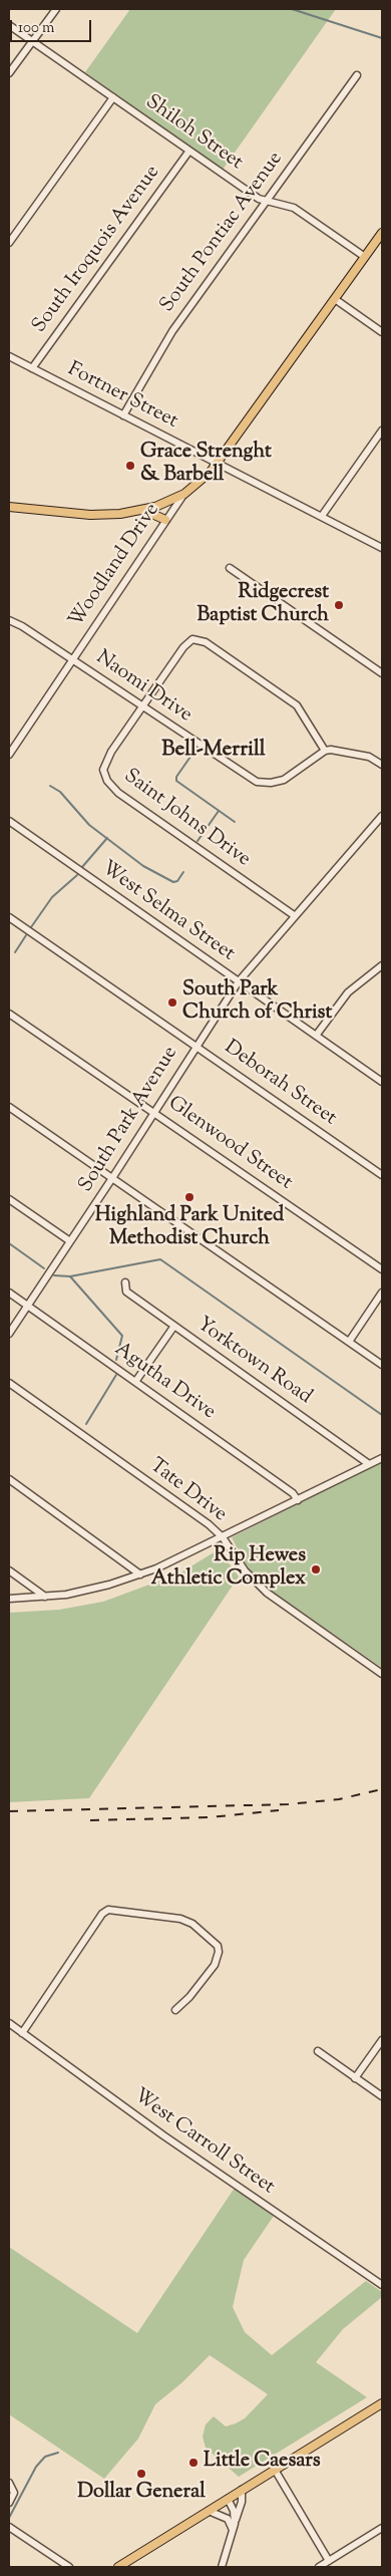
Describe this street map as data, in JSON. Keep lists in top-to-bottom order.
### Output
{
  "streets": {
    "main road": ["Woodland Drive"],
    "street": [
      "Shiloh Street",
      "South Pontiac Avenue",
      "South Iroquois Avenue",
      "Fortner Street",
      "Naomi Drive",
      "Saint Johns Drive",
      "West Selma Street",
      "Deborah Street",
      "South Park Avenue",
      "Glenwood Street",
      "Yorktown Road",
      "Agutha Drive",
      "Tate Drive",
      "West Carroll Street"
    ]
  },
  "crossings": [
    ["Shiloh Street", "South Pontiac Avenue"],
    ["Shiloh Street", "South Iroquois Avenue"],
    ["Shiloh Street", "Woodland Drive"],
    ["South Pontiac Avenue", "Fortner Street"],
    ["South Iroquois Avenue", "Fortner Street"],
    ["Fortner Street", "Woodland Drive"],
    ["Woodland Drive", "Naomi Drive"],
    ["Naomi Drive", "Saint Johns Drive"],
    ["Saint Johns Drive", "South Park Avenue"],
    ["West Selma Street", "South Park Avenue"],
    ["Deborah Street", "South Park Avenue"],
    ["South Park Avenue", "Glenwood Street"],
    ["South Park Avenue", "Agutha Drive"]
  ],
  "districts": ["Bell-Merrill"],
  "places": [
    "Grace Strenght & Barbell",
    "Ridgecrest Baptist Church",
    "South Park Church of Christ",
    "Highland Park United Methodist Church",
    "Rip Hewes Athletic Complex",
    "Little Caesars",
    "Dollar General"
  ],
  "scale_bar": "100 m"
}
